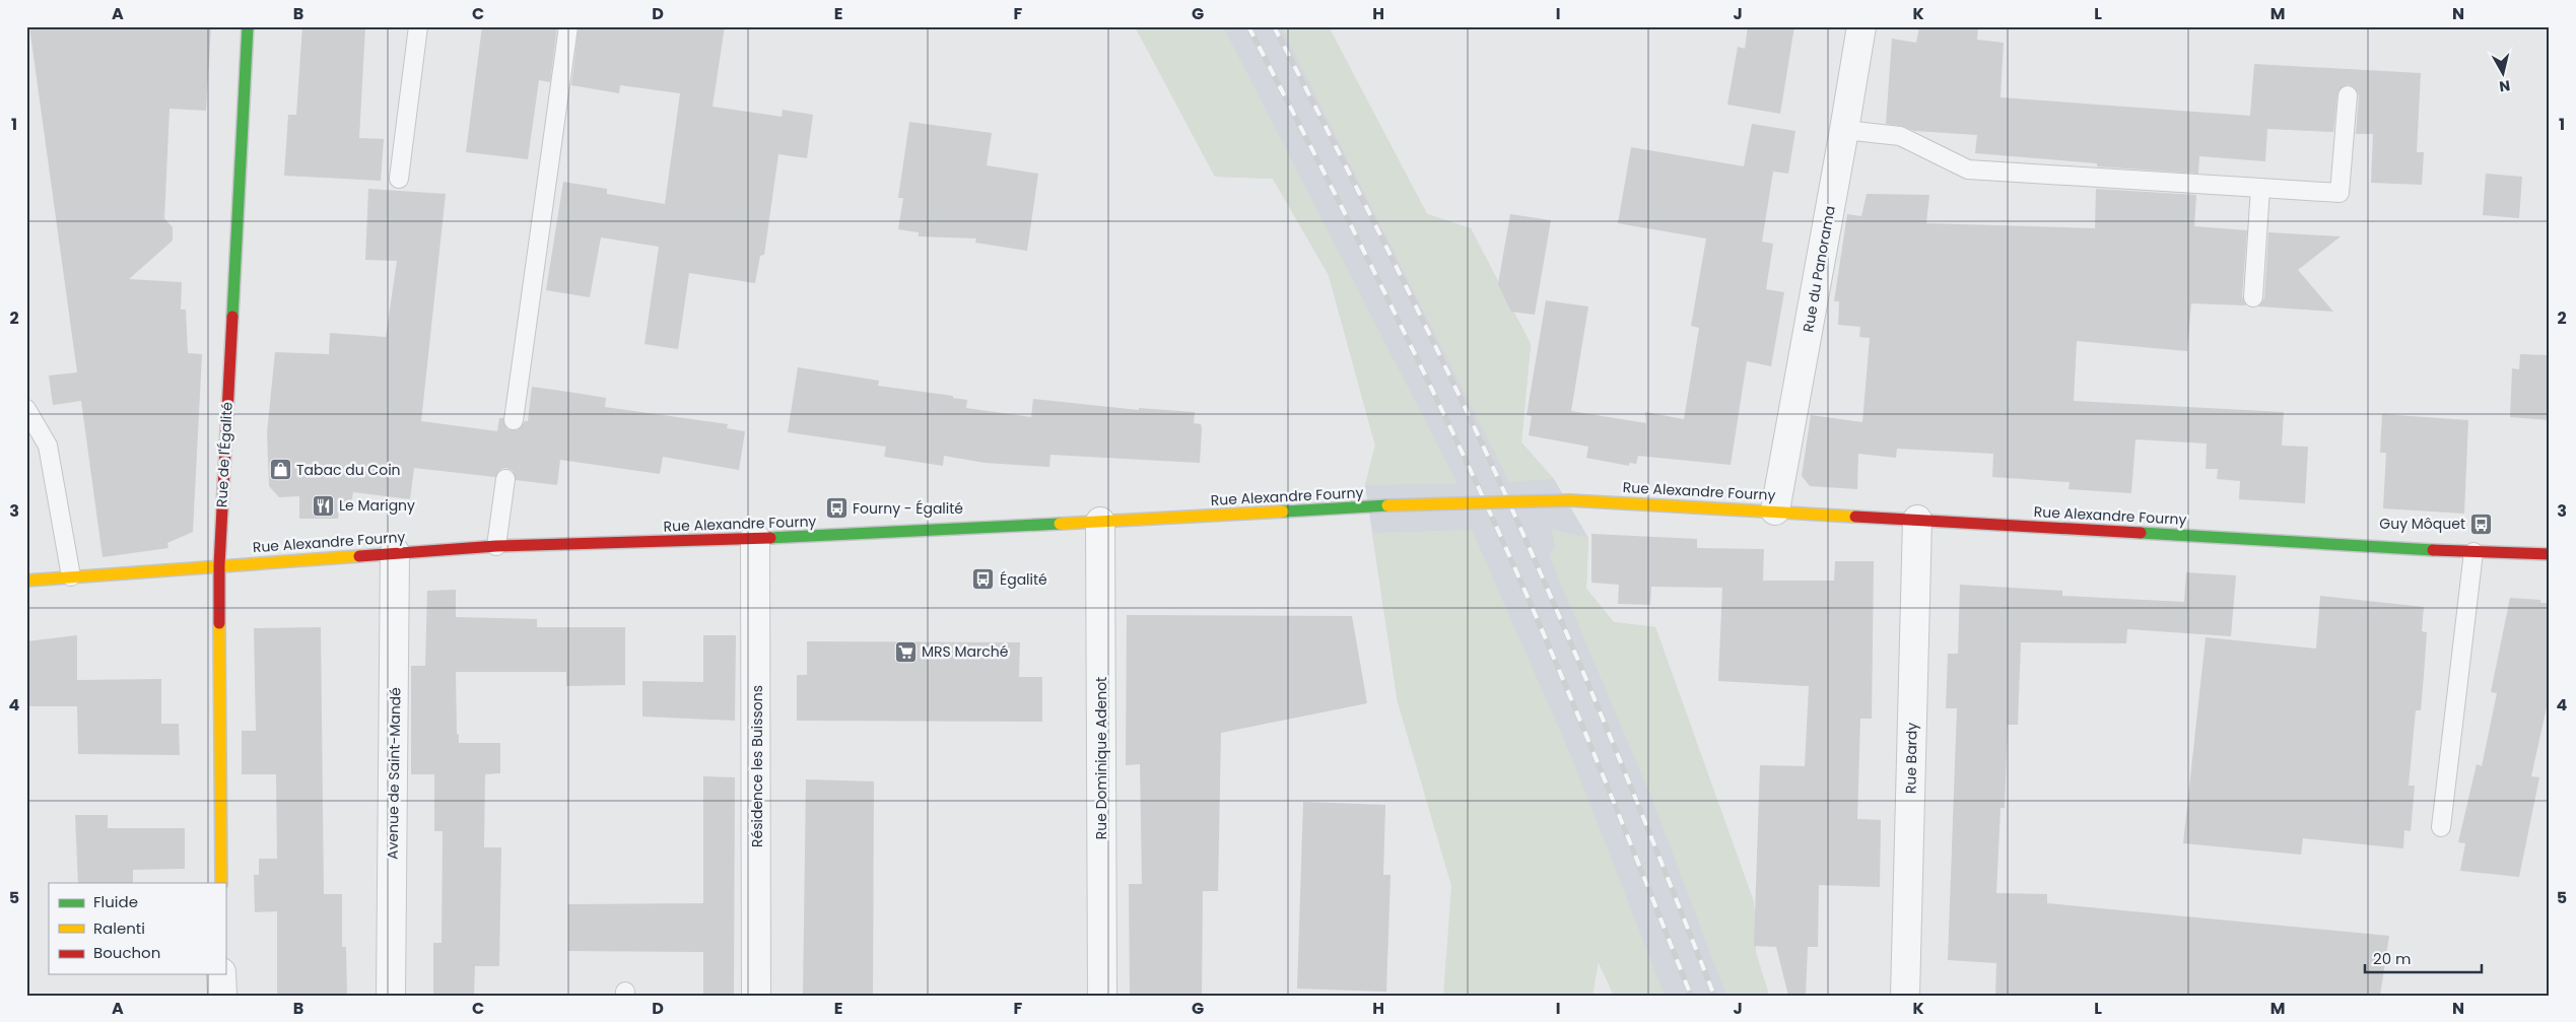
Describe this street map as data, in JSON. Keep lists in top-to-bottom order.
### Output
{
  "streets": {
    "street": [
      "Rue du Panorama",
      "Rue de l'Égalité",
      "Rue Alexandre Fourny",
      "Rue Dominique Adenot",
      "Rue Bardy",
      "Résidence les Buissons",
      "Avenue de Saint-Mandé"
    ]
  },
  "crossings": [
    ["Rue du Panorama", "Rue Alexandre Fourny"],
    ["Rue de l'Égalité", "Rue Alexandre Fourny"],
    ["Rue Alexandre Fourny", "Rue Dominique Adenot"],
    ["Rue Alexandre Fourny", "Rue Bardy"],
    ["Rue Alexandre Fourny", "Résidence les Buissons"],
    ["Rue Alexandre Fourny", "Avenue de Saint-Mandé"]
  ],
  "places": {
    "shop": ["Tabac du Coin"],
    "restaurant": ["Le Marigny"],
    "bus stop": ["Fourny - Égalité", "Guy Môquet", "Égalité"],
    "supermarket": ["MRS Marché"]
  },
  "legend": ["Fluide", "Ralenti", "Bouchon"],
  "scale_bar": "20 m",
  "north": "bottom",
  "grid": {
    "columns": [
      "A",
      "B",
      "C",
      "D",
      "E",
      "F",
      "G",
      "H",
      "I",
      "J",
      "K",
      "L",
      "M",
      "N"
    ],
    "rows": [
      "1",
      "2",
      "3",
      "4",
      "5"
    ]
  }
}
